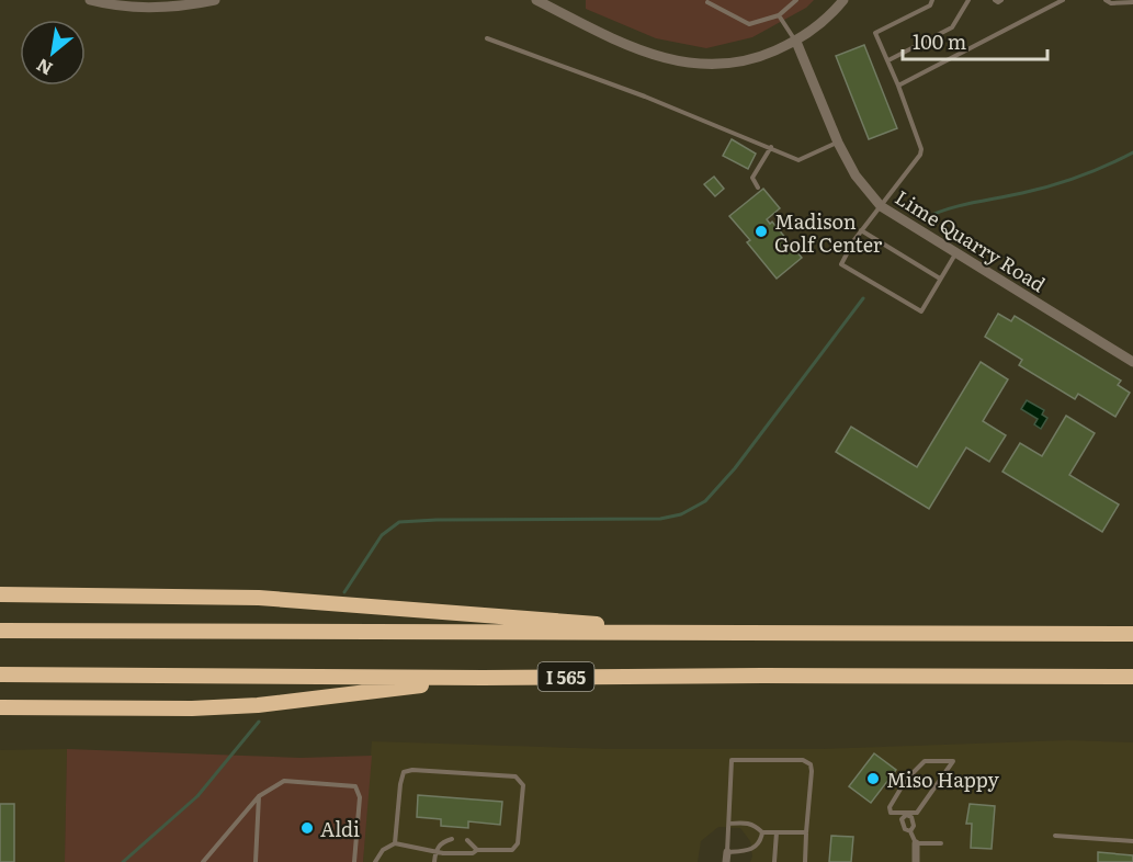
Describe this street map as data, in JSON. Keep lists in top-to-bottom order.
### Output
{
  "streets": {
    "highway": ["I 565"],
    "street": ["Lime Quarry Road"]
  },
  "places": ["Madison Golf Center", "Miso Happy", "Aldi"],
  "scale_bar": "100 m",
  "north": "bottom left"
}
